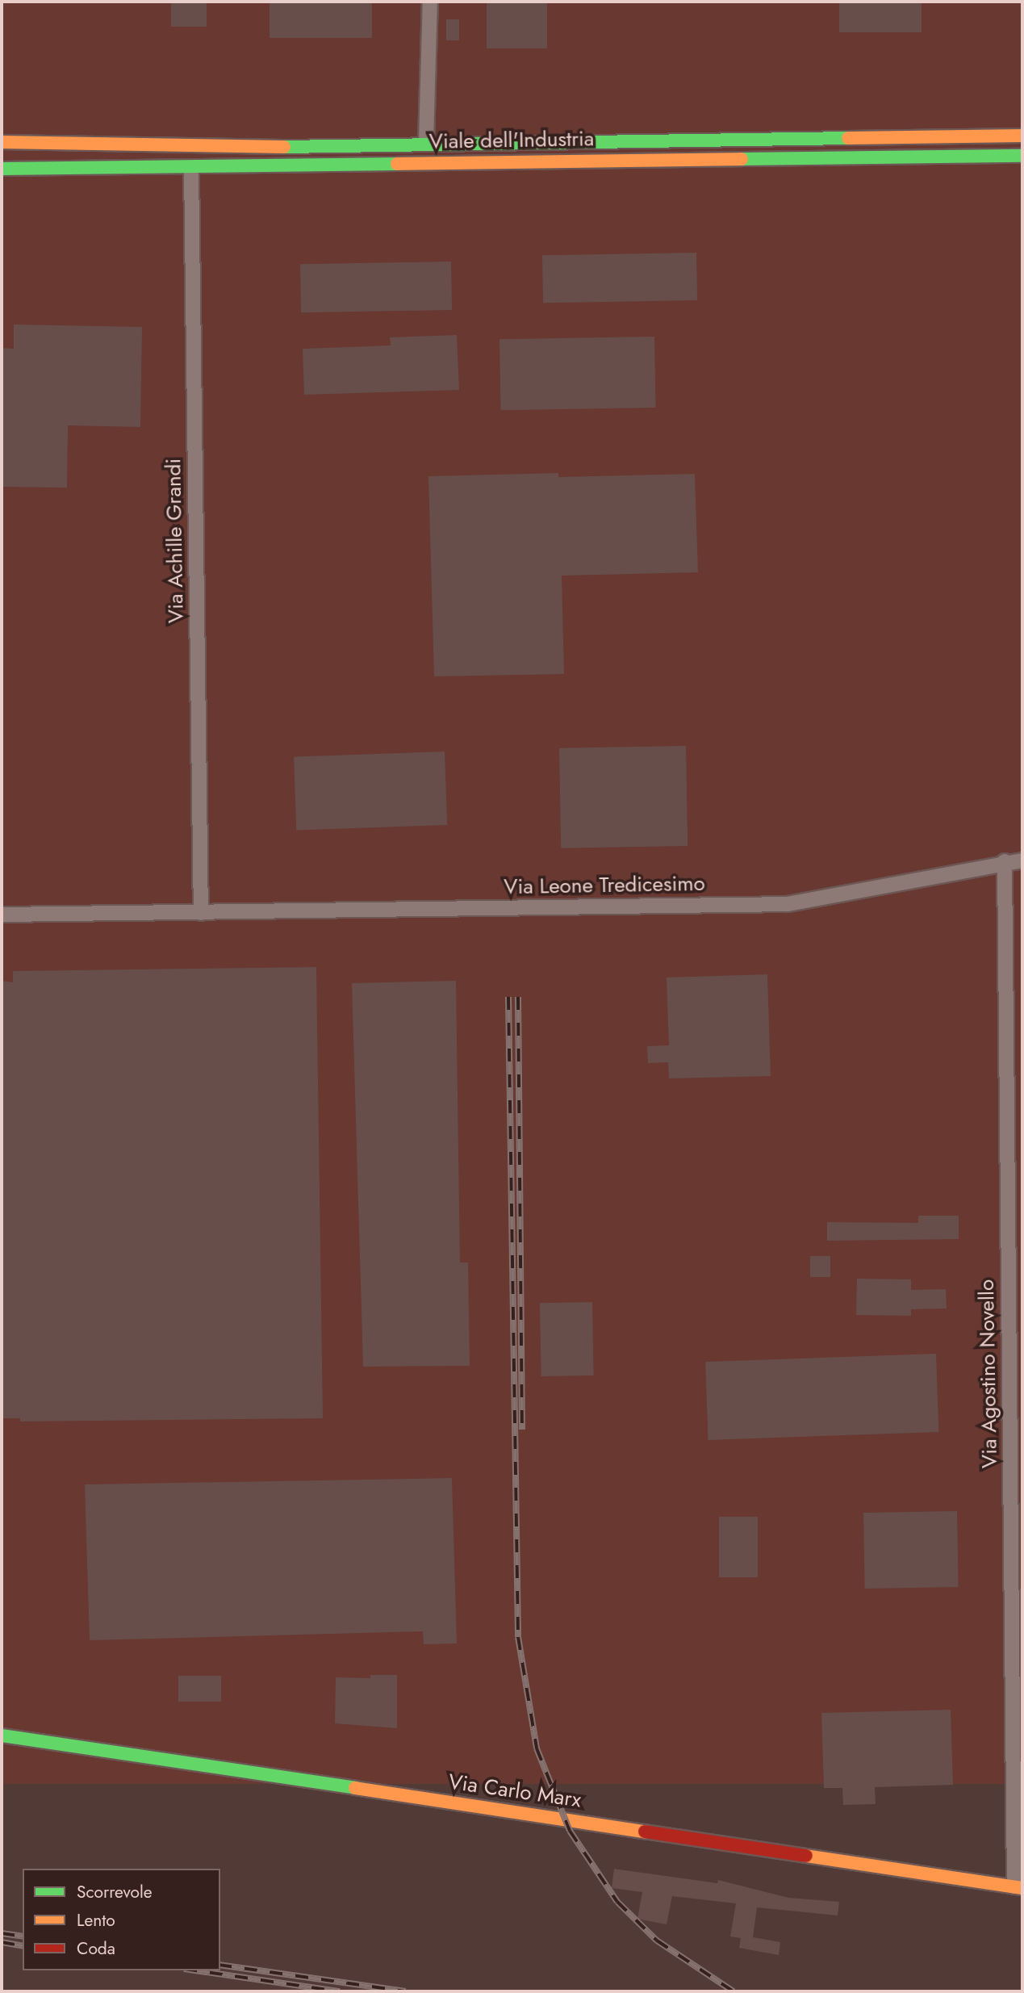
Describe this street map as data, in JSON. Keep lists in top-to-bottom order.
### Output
{
  "streets": {
    "main road": ["Viale dell'Industria", "Via Carlo Marx"],
    "street": ["Via Achille Grandi", "Via Leone Tredicesimo", "Via Agostino Novello"]
  },
  "crossings": [
    ["Viale dell'Industria", "Via Achille Grandi"],
    ["Via Achille Grandi", "Via Leone Tredicesimo"],
    ["Via Leone Tredicesimo", "Via Agostino Novello"],
    ["Via Agostino Novello", "Via Carlo Marx"]
  ],
  "legend": ["Scorrevole", "Lento", "Coda"]
}
